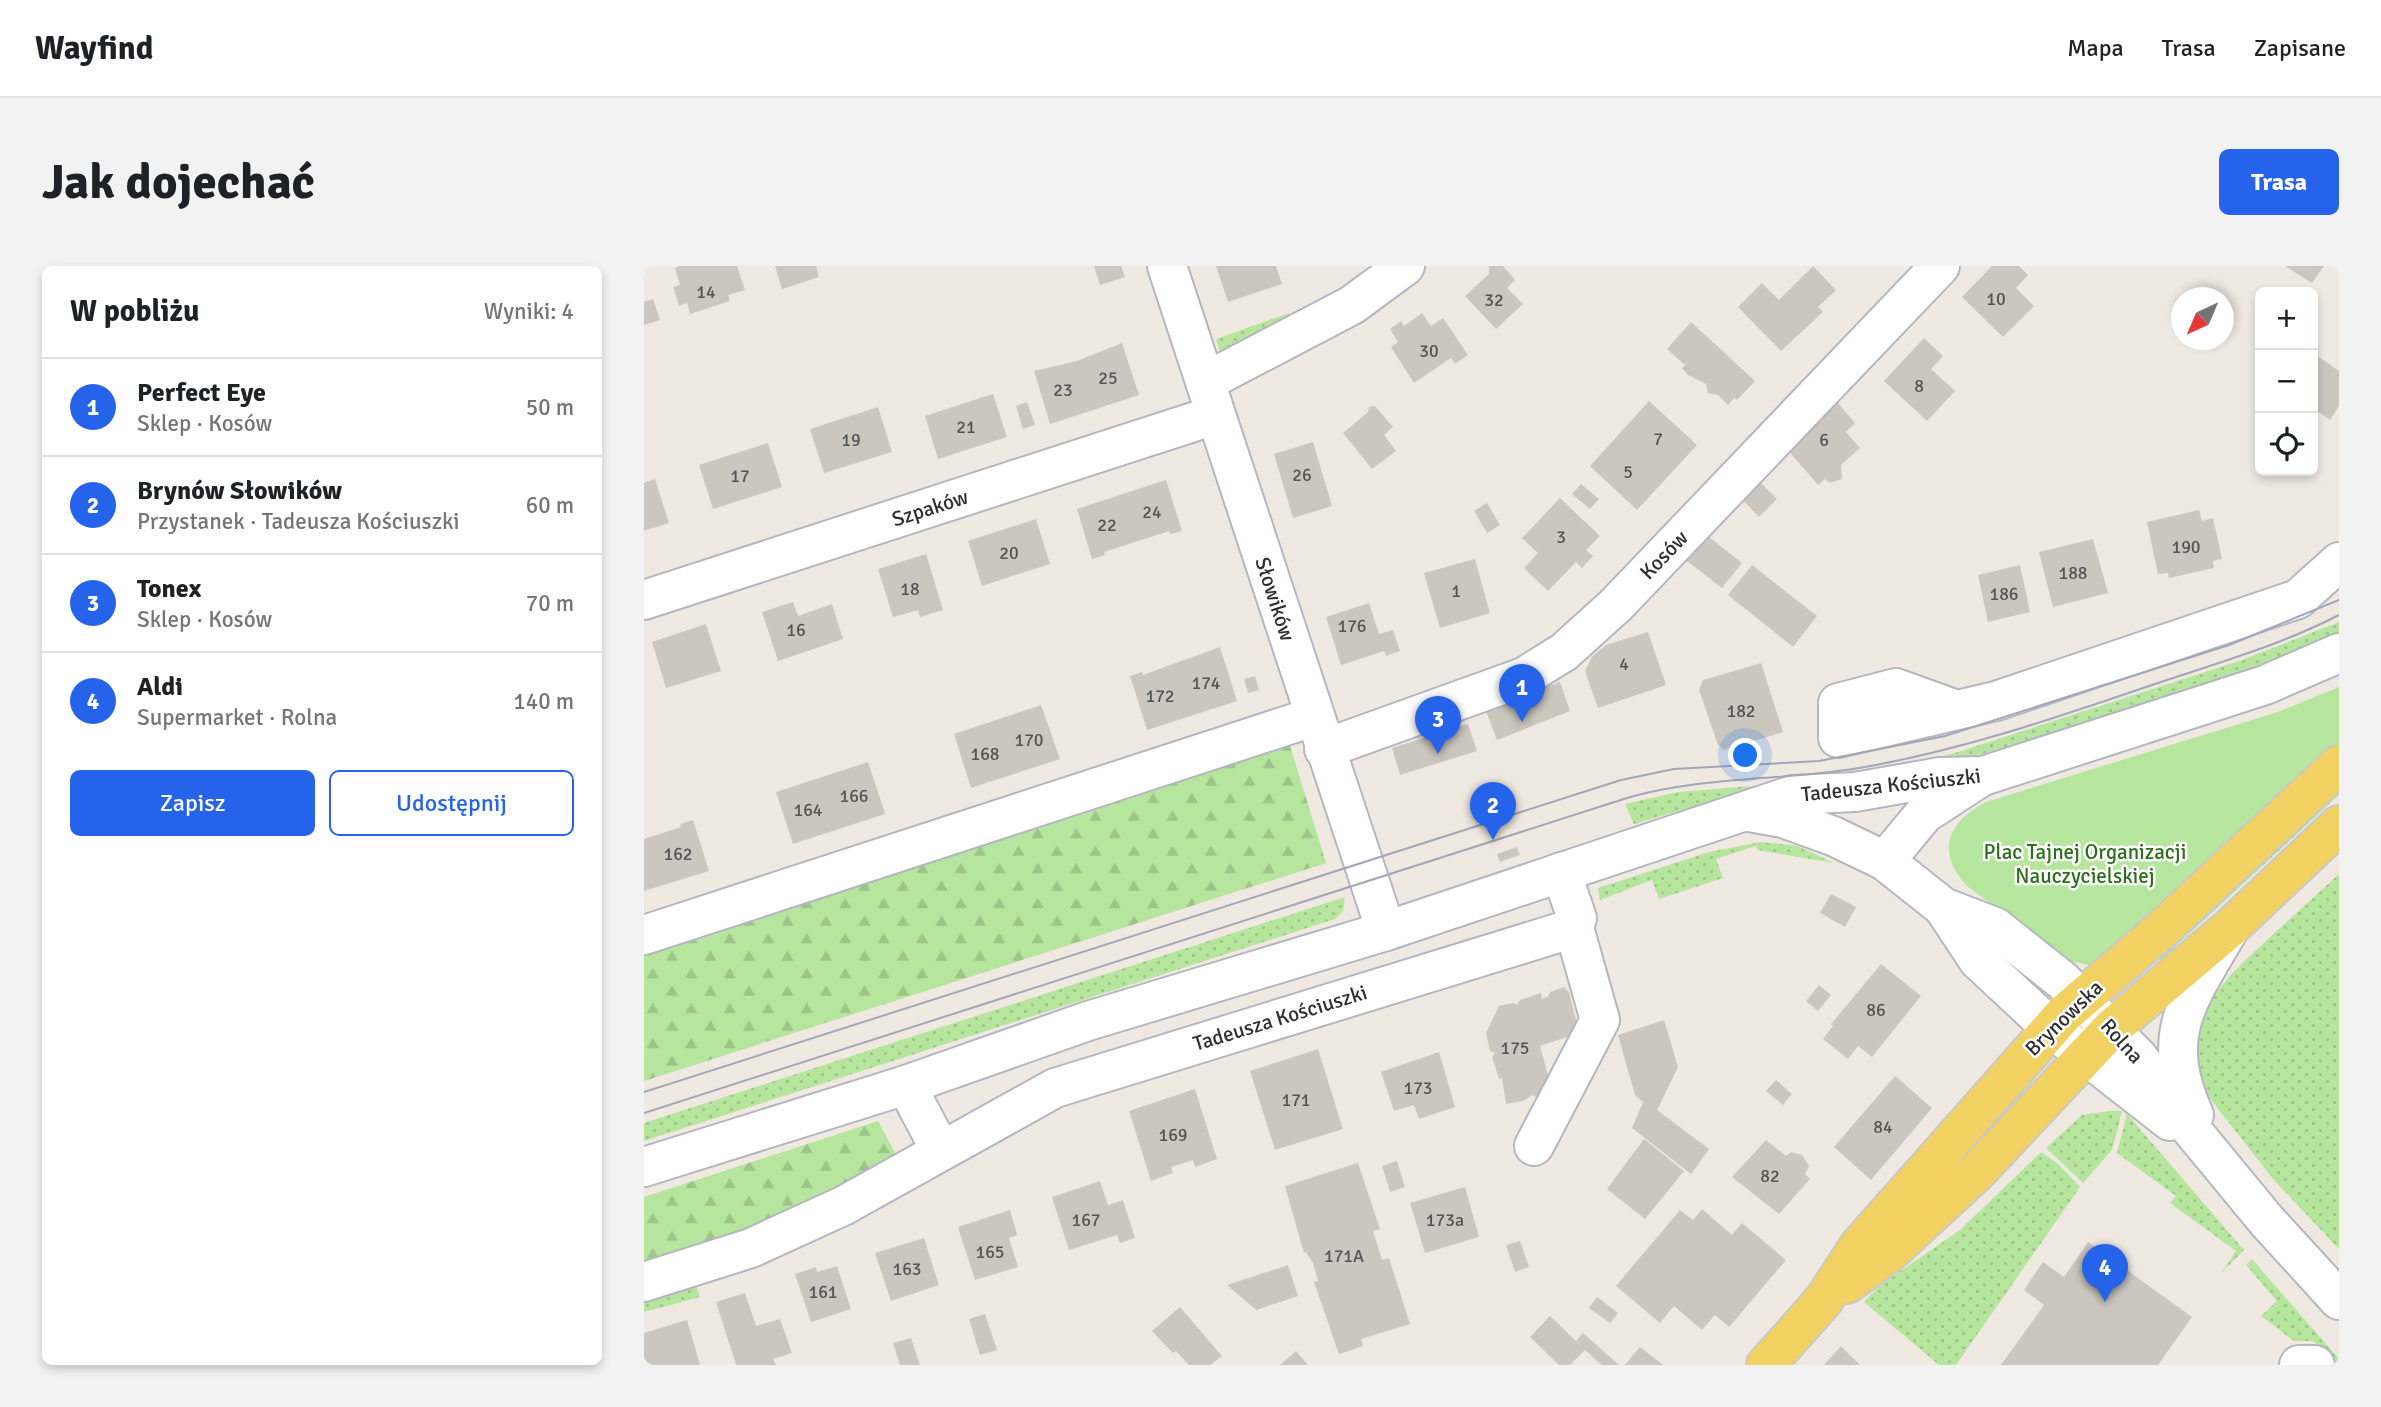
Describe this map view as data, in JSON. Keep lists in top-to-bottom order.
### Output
{
  "streets": {
    "main road": ["Brynowska"],
    "street": [
      "Szpaków",
      "Kosów",
      "Słowików",
      "Tadeusza Kościuszki",
      "Rolna"
    ]
  },
  "crossings": [
    ["Szpaków", "Słowików"],
    ["Kosów", "Słowików"],
    ["Słowików", "Tadeusza Kościuszki"],
    ["Tadeusza Kościuszki", "Rolna"],
    ["Brynowska", "Rolna"]
  ],
  "parks": ["Plac Tajnej Organizacji Nauczycielskiej"],
  "house_numbers": [
    "14",
    "10",
    "32",
    "30",
    "25",
    "8",
    "23",
    "21",
    "7",
    "19",
    "6",
    "5",
    "26",
    "17",
    "24",
    "22",
    "3",
    "190",
    "20",
    "188",
    "18",
    "1",
    "186",
    "176",
    "16",
    "4",
    "174",
    "172",
    "182",
    "170",
    "168",
    "166",
    "164",
    "162",
    "86",
    "175",
    "173",
    "171",
    "84",
    "169",
    "82",
    "167",
    "173a",
    "165",
    "171A",
    "163",
    "161"
  ],
  "north": "bottom left",
  "page": {
    "header": "Wayfind",
    "nav": ["Mapa", "Trasa", "Zapisane"],
    "buttons": [
      "Trasa",
      ["Zapisz", "Udostępnij"]
    ],
    "title": "Jak dojechać",
    "heading": ["W pobliżu", "Wyniki: 4"],
    "map_buttons": ["+", "−"],
    "list": [
      {
        "mark": "1",
        "name": "Perfect Eye",
        "note": "Sklep · Kosów",
        "value": "50 m"
      },
      {
        "mark": "2",
        "name": "Brynów Słowików",
        "note": "Przystanek · Tadeusza Kościuszki",
        "value": "60 m"
      },
      {
        "mark": "3",
        "name": "Tonex",
        "note": "Sklep · Kosów",
        "value": "70 m"
      },
      {
        "mark": "4",
        "name": "Aldi",
        "note": "Supermarket · Rolna",
        "value": "140 m"
      }
    ],
    "pins": [
      "1",
      "3",
      "2",
      "4"
    ]
  }
}
